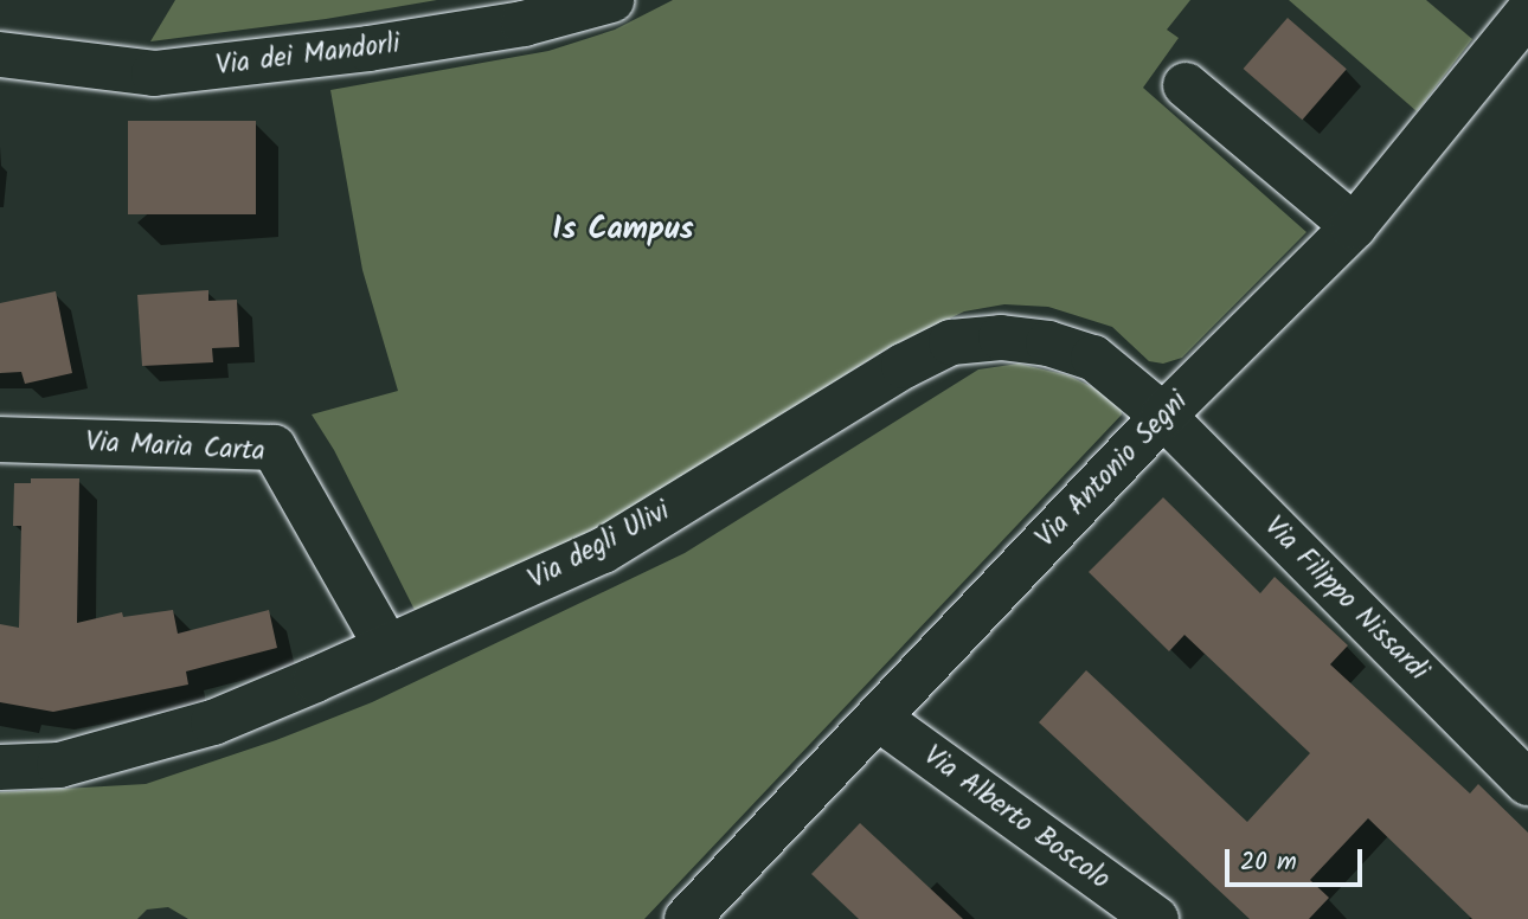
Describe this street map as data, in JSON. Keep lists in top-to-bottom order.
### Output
{
  "streets": {
    "street": [
      "Via dei Mandorli",
      "Via Maria Carta",
      "Via Antonio Segni",
      "Via degli Ulivi",
      "Via Filippo Nissardi",
      "Via Alberto Boscolo"
    ]
  },
  "crossings": [
    ["Via Maria Carta", "Via degli Ulivi"],
    ["Via Antonio Segni", "Via degli Ulivi"],
    ["Via Antonio Segni", "Via Filippo Nissardi"],
    ["Via Antonio Segni", "Via Alberto Boscolo"],
    ["Via degli Ulivi", "Via Filippo Nissardi"]
  ],
  "districts": ["Is Campus"],
  "scale_bar": "20 m"
}
